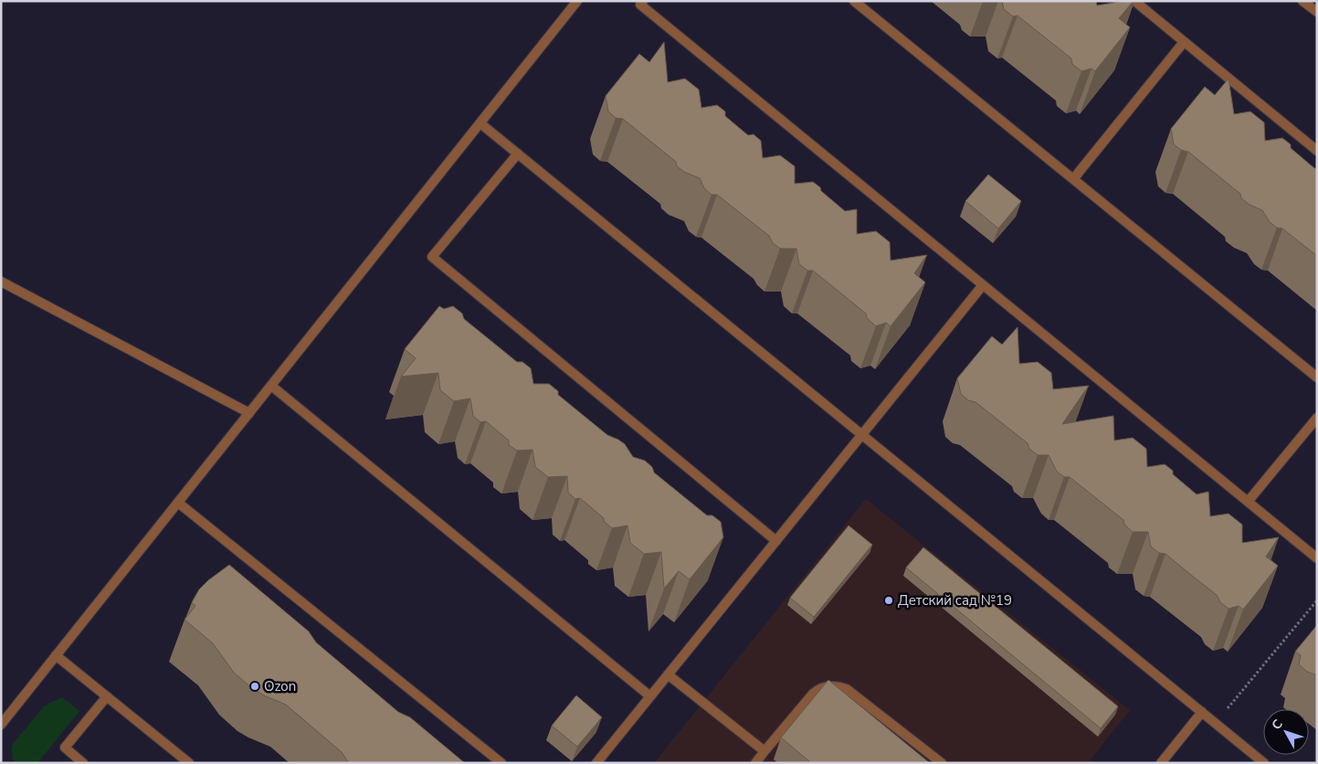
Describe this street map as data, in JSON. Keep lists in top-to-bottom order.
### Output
{
  "places": ["Детский сад №19", "Ozon"],
  "north": "top left"
}
